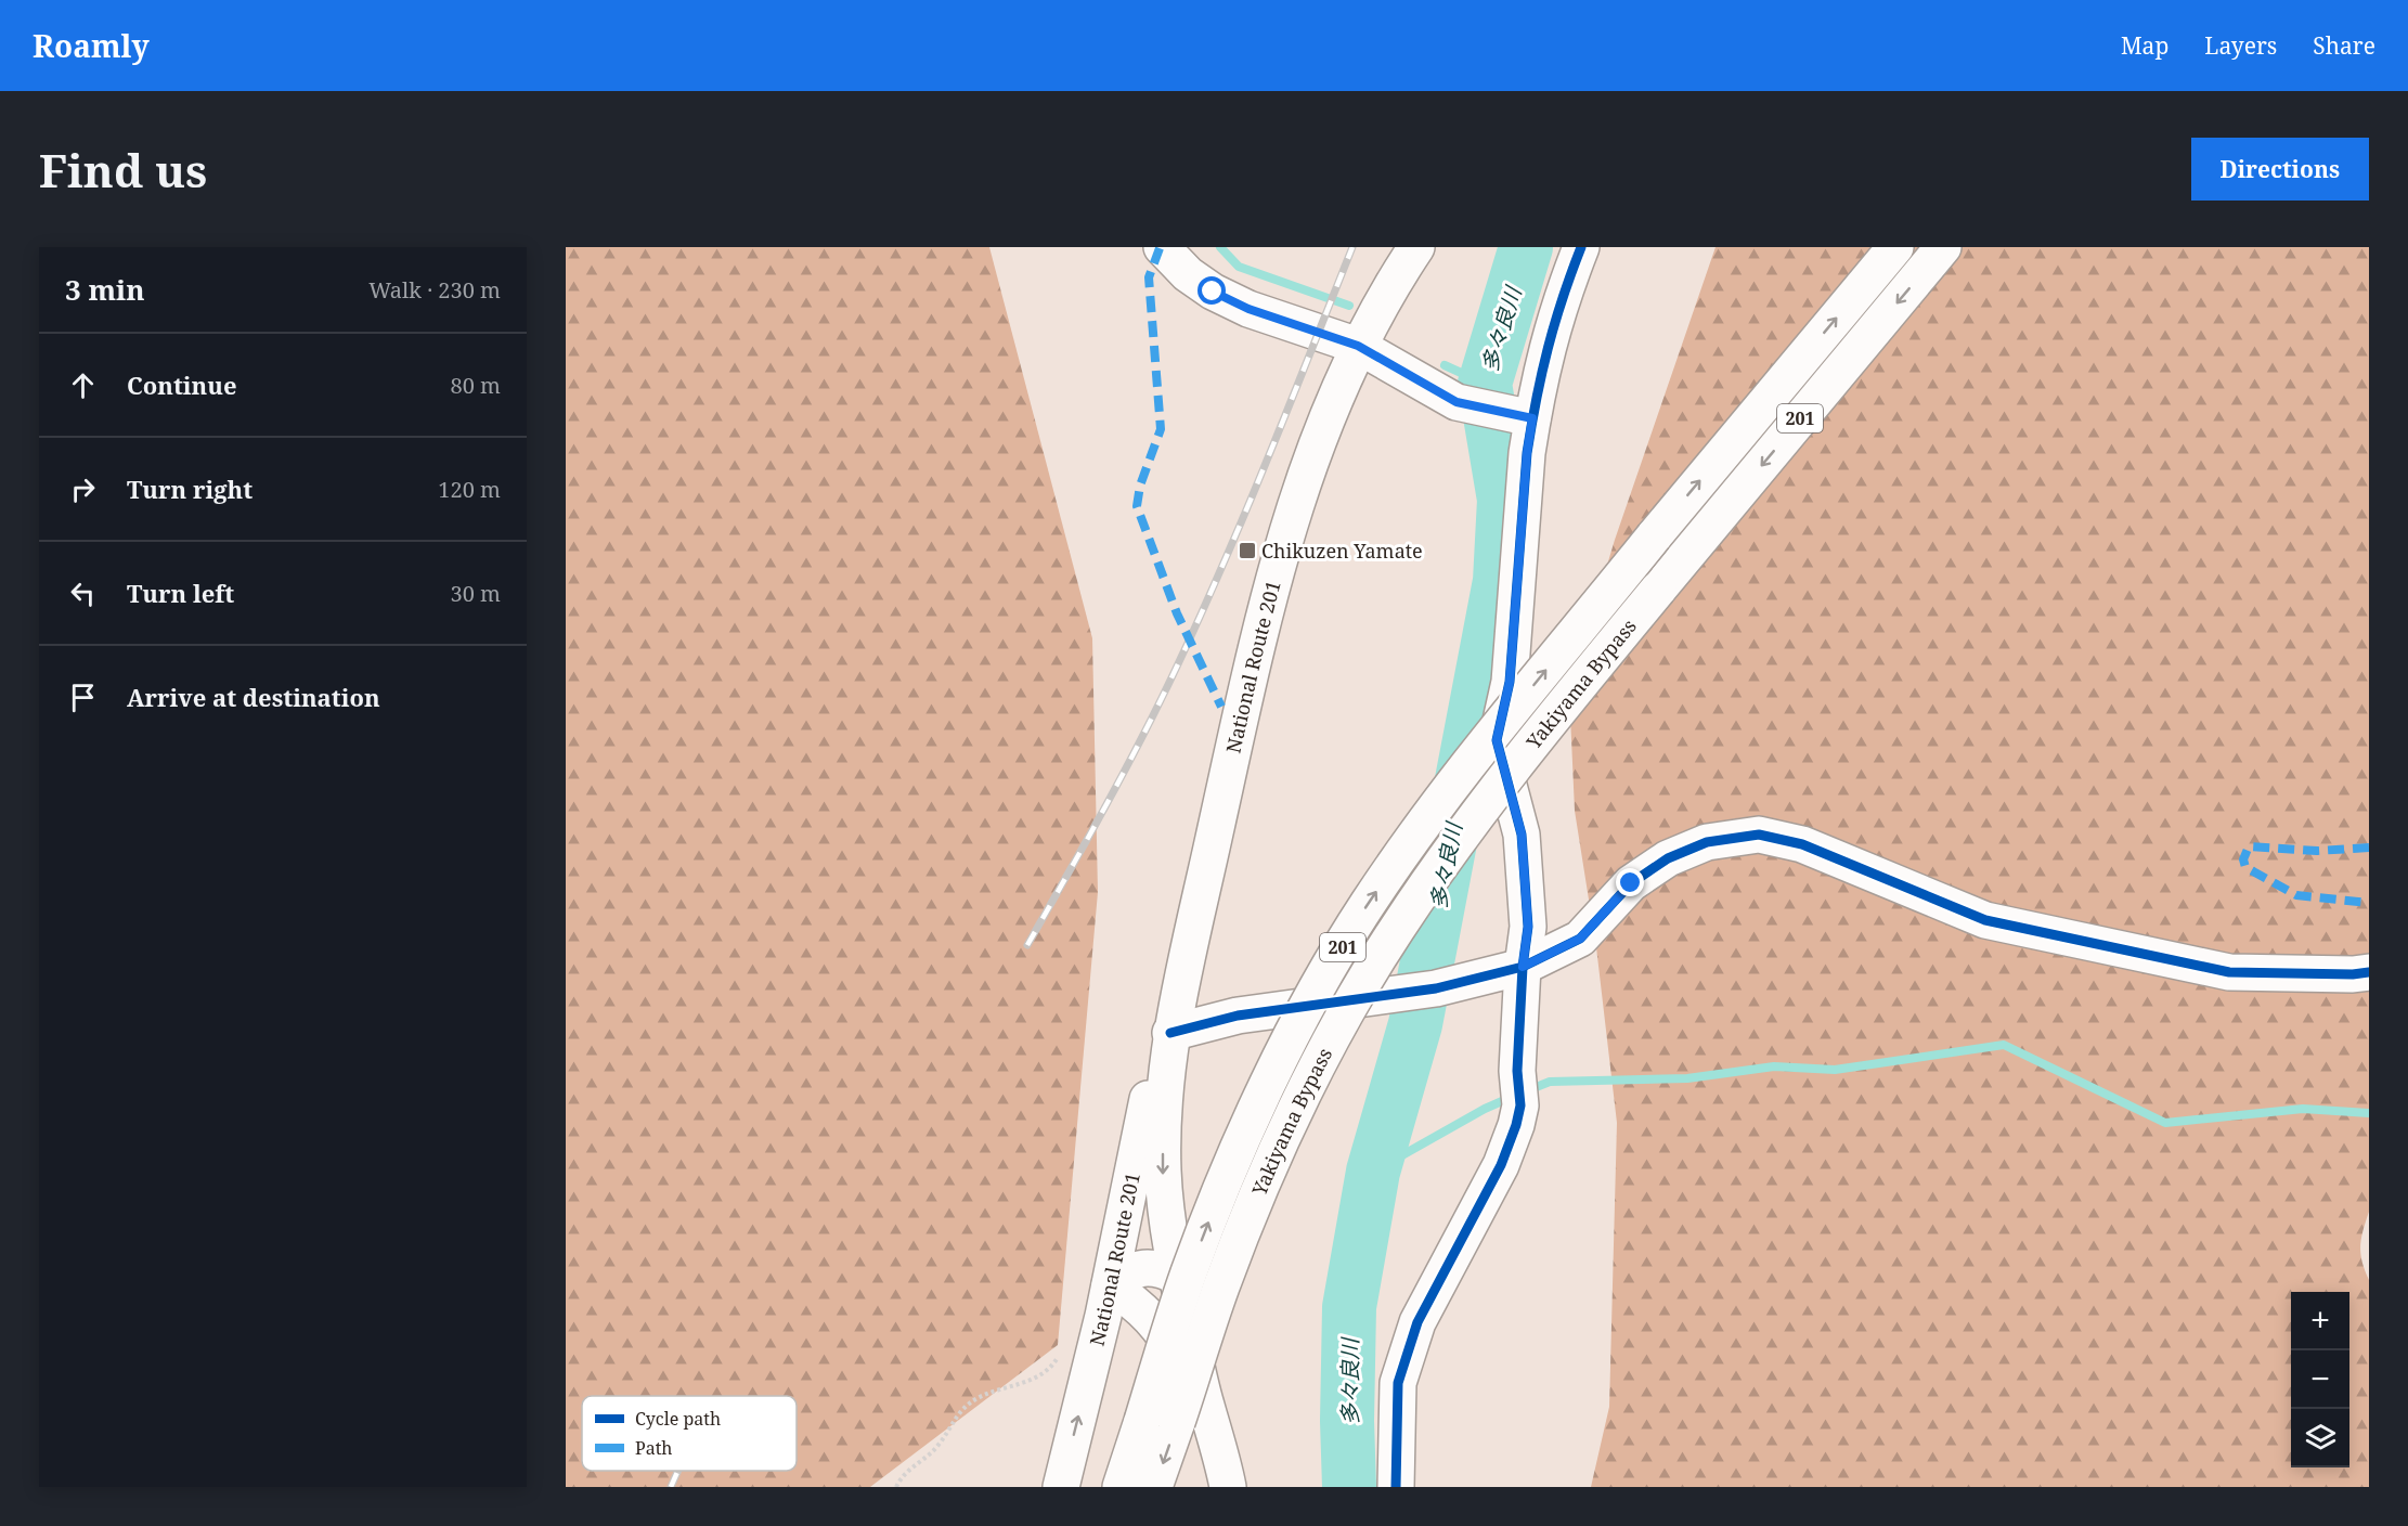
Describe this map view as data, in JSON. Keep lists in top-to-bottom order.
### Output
{
  "streets": {
    "main road": ["201", "National Route 201", "Yakiyama Bypass"]
  },
  "crossings": [
    ["National Route 201", "Yakiyama Bypass"]
  ],
  "water": ["多々良川"],
  "places": {
    "transit": ["Chikuzen Yamate"]
  },
  "legend": ["Cycle path", "Path"],
  "page": {
    "header": "Roamly",
    "nav": ["Map", "Layers", "Share"],
    "buttons": "Directions",
    "title": "Find us",
    "heading": ["3 min", "Walk · 230 m"],
    "list": [
      ["Continue", "80 m"],
      ["Turn right", "120 m"],
      ["Turn left", "30 m"],
      "Arrive at destination"
    ],
    "map_buttons": ["+", "−"]
  }
}
